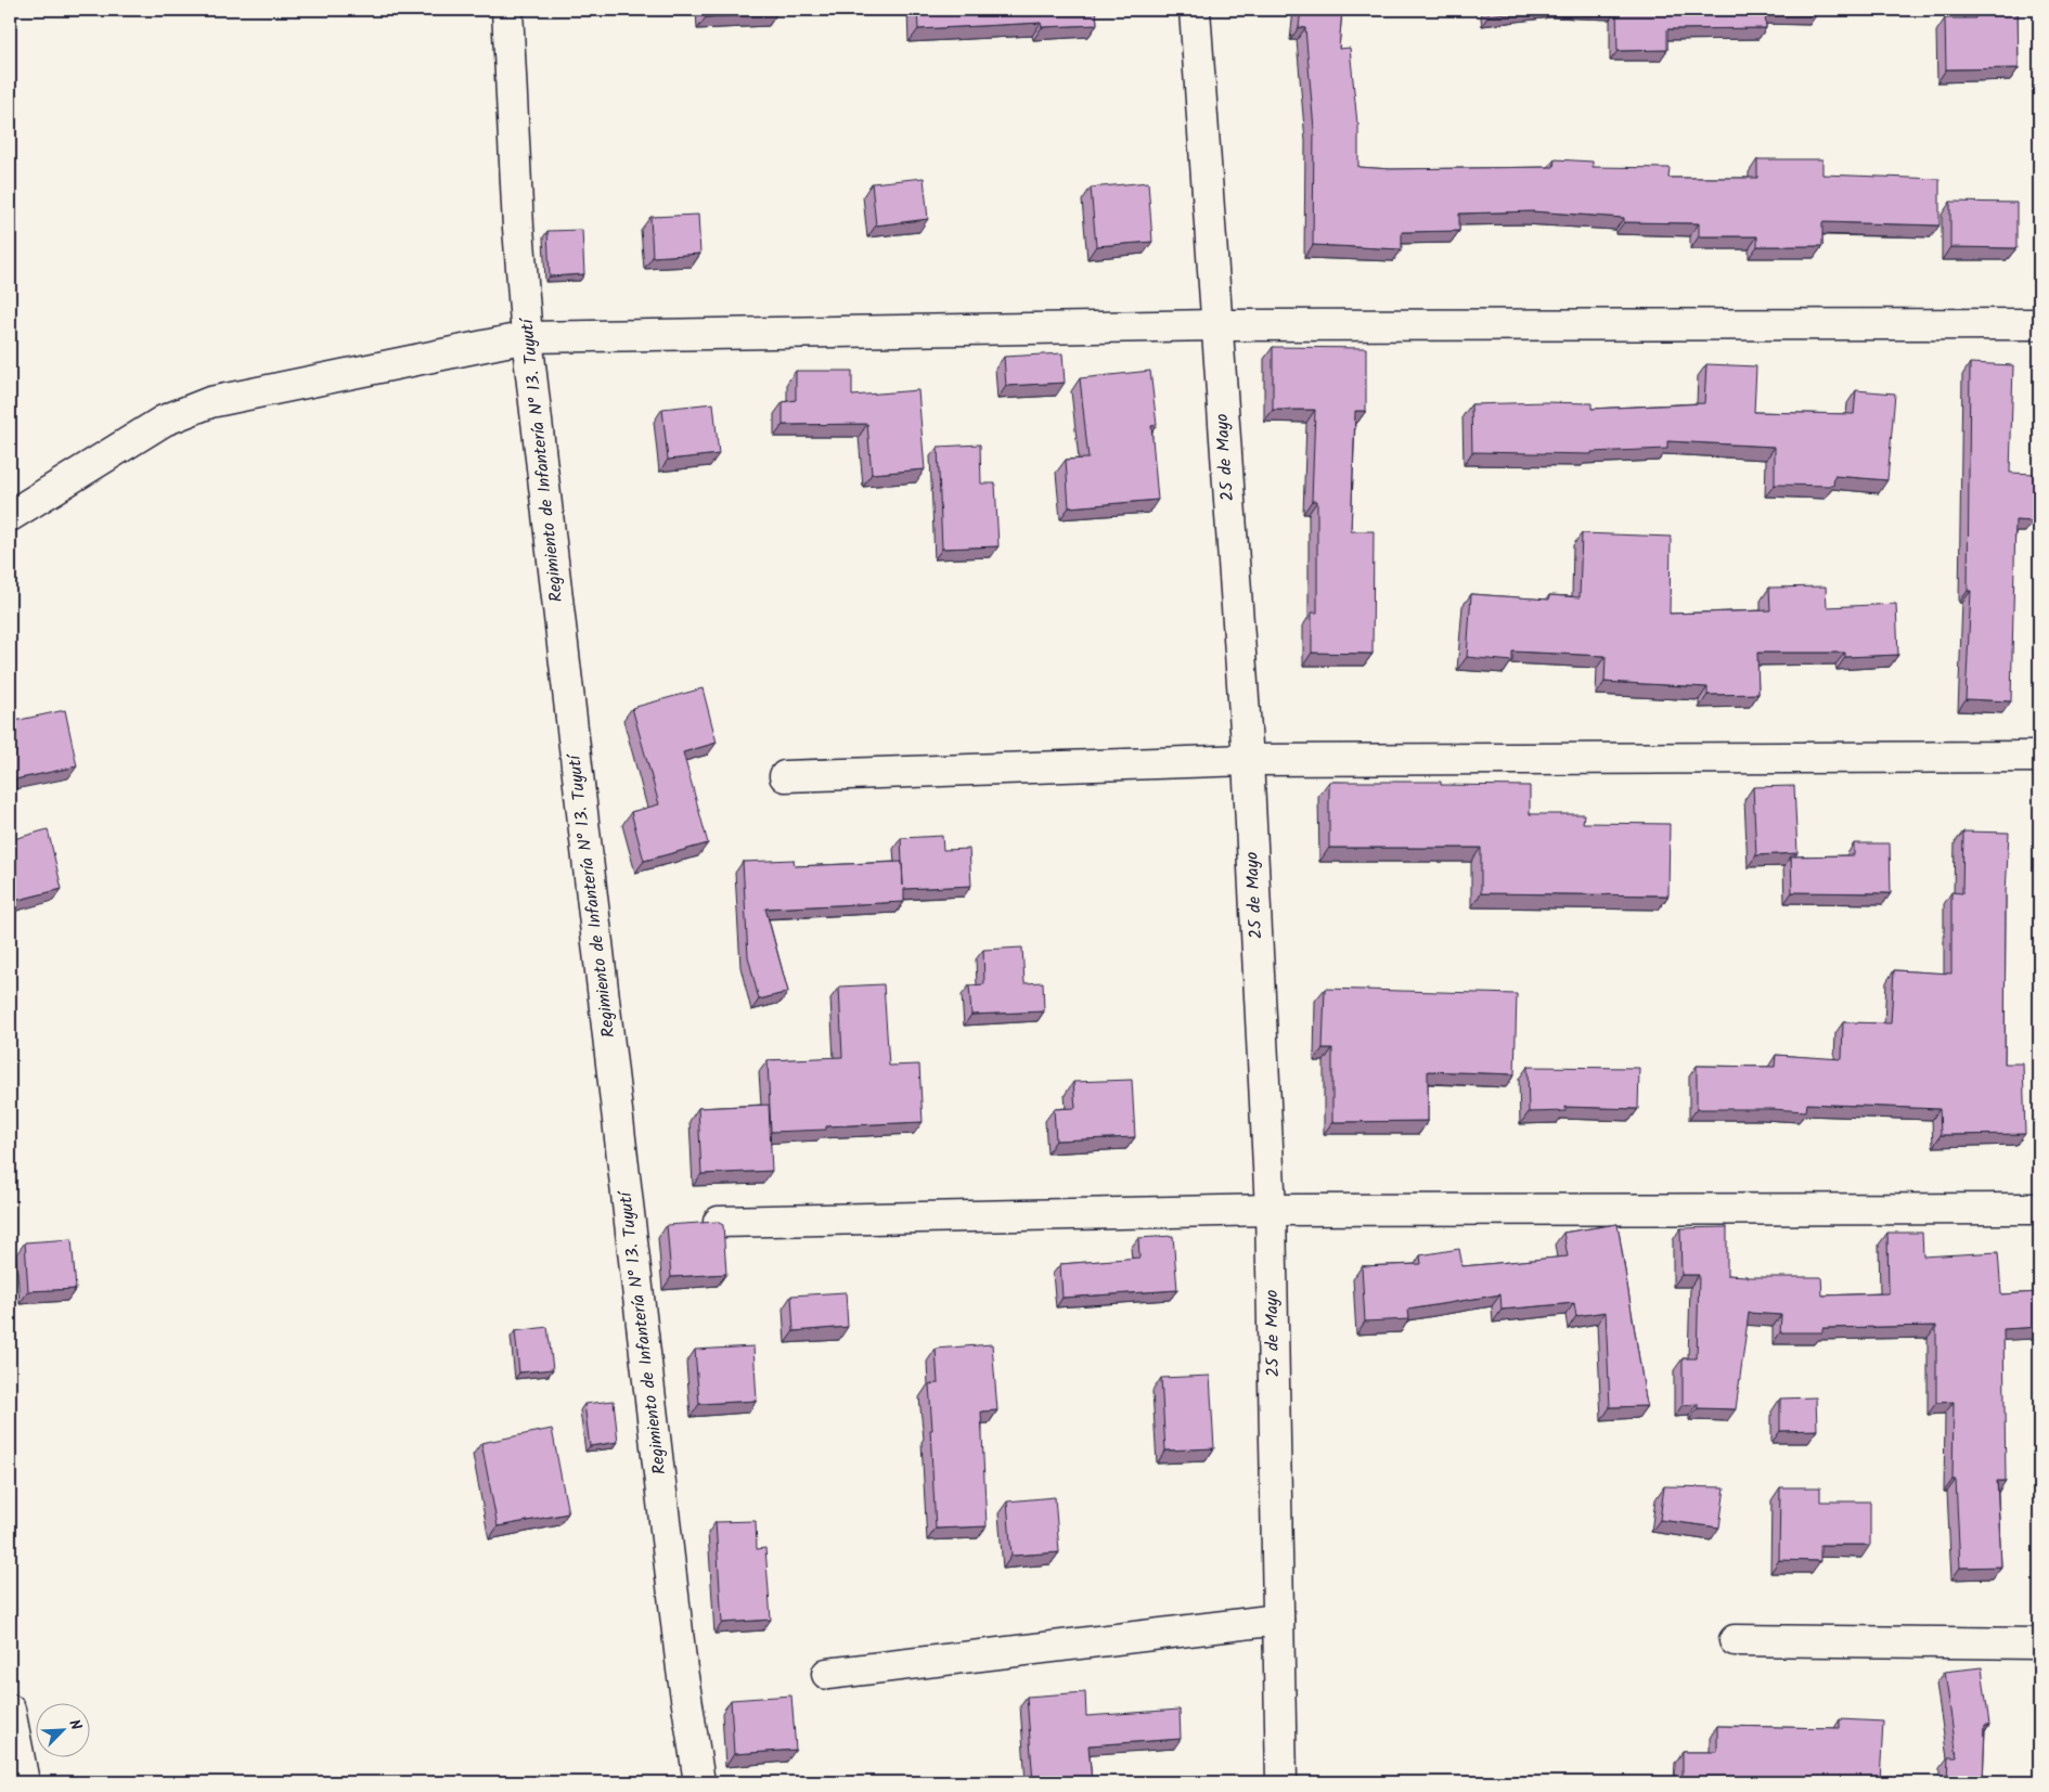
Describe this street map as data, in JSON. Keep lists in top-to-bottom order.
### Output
{
  "streets": {
    "street": ["25 de Mayo", "Regimiento de Infantería N° 13. Tuyutí"]
  },
  "north": "top right"
}
